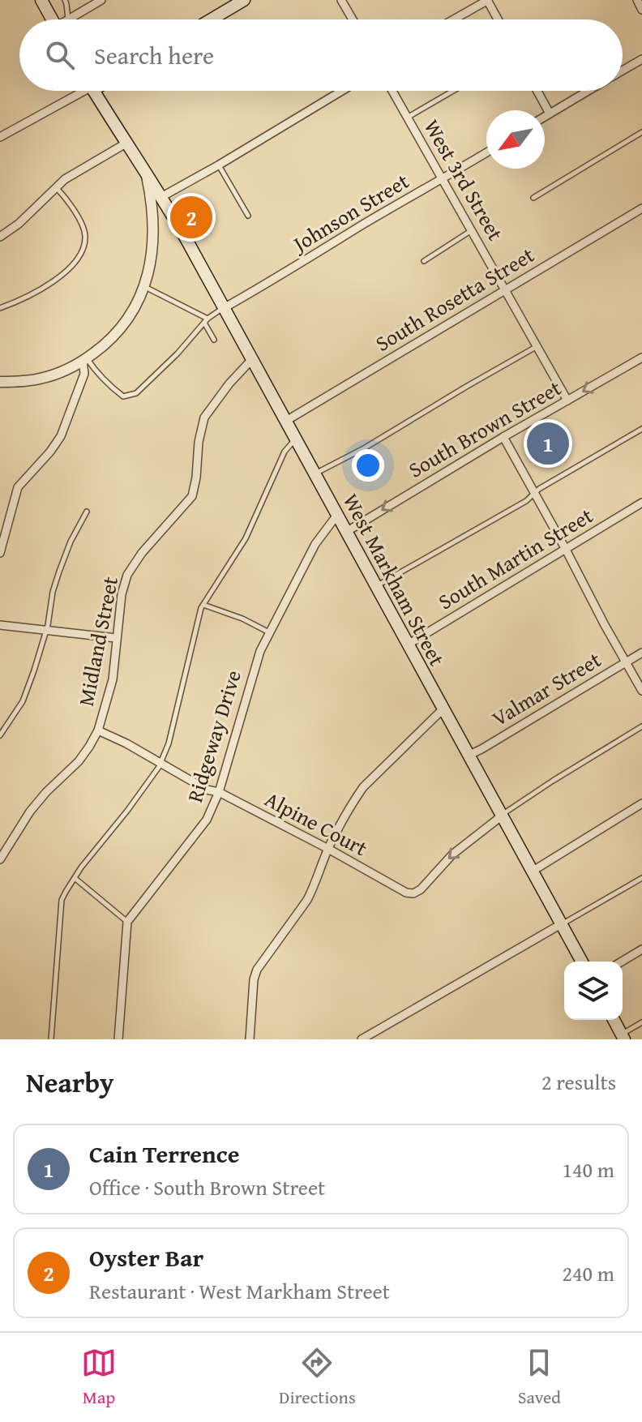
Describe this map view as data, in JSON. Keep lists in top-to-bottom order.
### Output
{
  "streets": {
    "main road": ["West Markham Street"],
    "street": [
      "West 3rd Street",
      "Johnson Street",
      "South Rosetta Street",
      "South Brown Street",
      "South Martin Street",
      "Midland Street",
      "Valmar Street",
      "Ridgeway Drive",
      "Alpine Court"
    ]
  },
  "crossings": [
    ["West 3rd Street", "Johnson Street"],
    ["West 3rd Street", "South Rosetta Street"],
    ["West 3rd Street", "South Brown Street"],
    ["Johnson Street", "West Markham Street"],
    ["South Rosetta Street", "West Markham Street"],
    ["South Brown Street", "West Markham Street"],
    ["South Martin Street", "West Markham Street"],
    ["West Markham Street", "Midland Street"],
    ["West Markham Street", "Valmar Street"],
    ["West Markham Street", "Ridgeway Drive"],
    ["West Markham Street", "Alpine Court"],
    ["Midland Street", "Alpine Court"],
    ["Ridgeway Drive", "Alpine Court"]
  ],
  "one_way": ["South Brown Street", "Alpine Court"],
  "north": "bottom left",
  "page": {
    "search": "Search here",
    "pins": ["2", "1"],
    "heading": ["Nearby", "2 results"],
    "list": [
      {
        "mark": "1",
        "name": "Cain Terrence",
        "note": "Office · South Brown Street",
        "value": "140 m"
      },
      {
        "mark": "2",
        "name": "Oyster Bar",
        "note": "Restaurant · West Markham Street",
        "value": "240 m"
      }
    ],
    "nav": ["Map", "Directions", "Saved"]
  }
}
